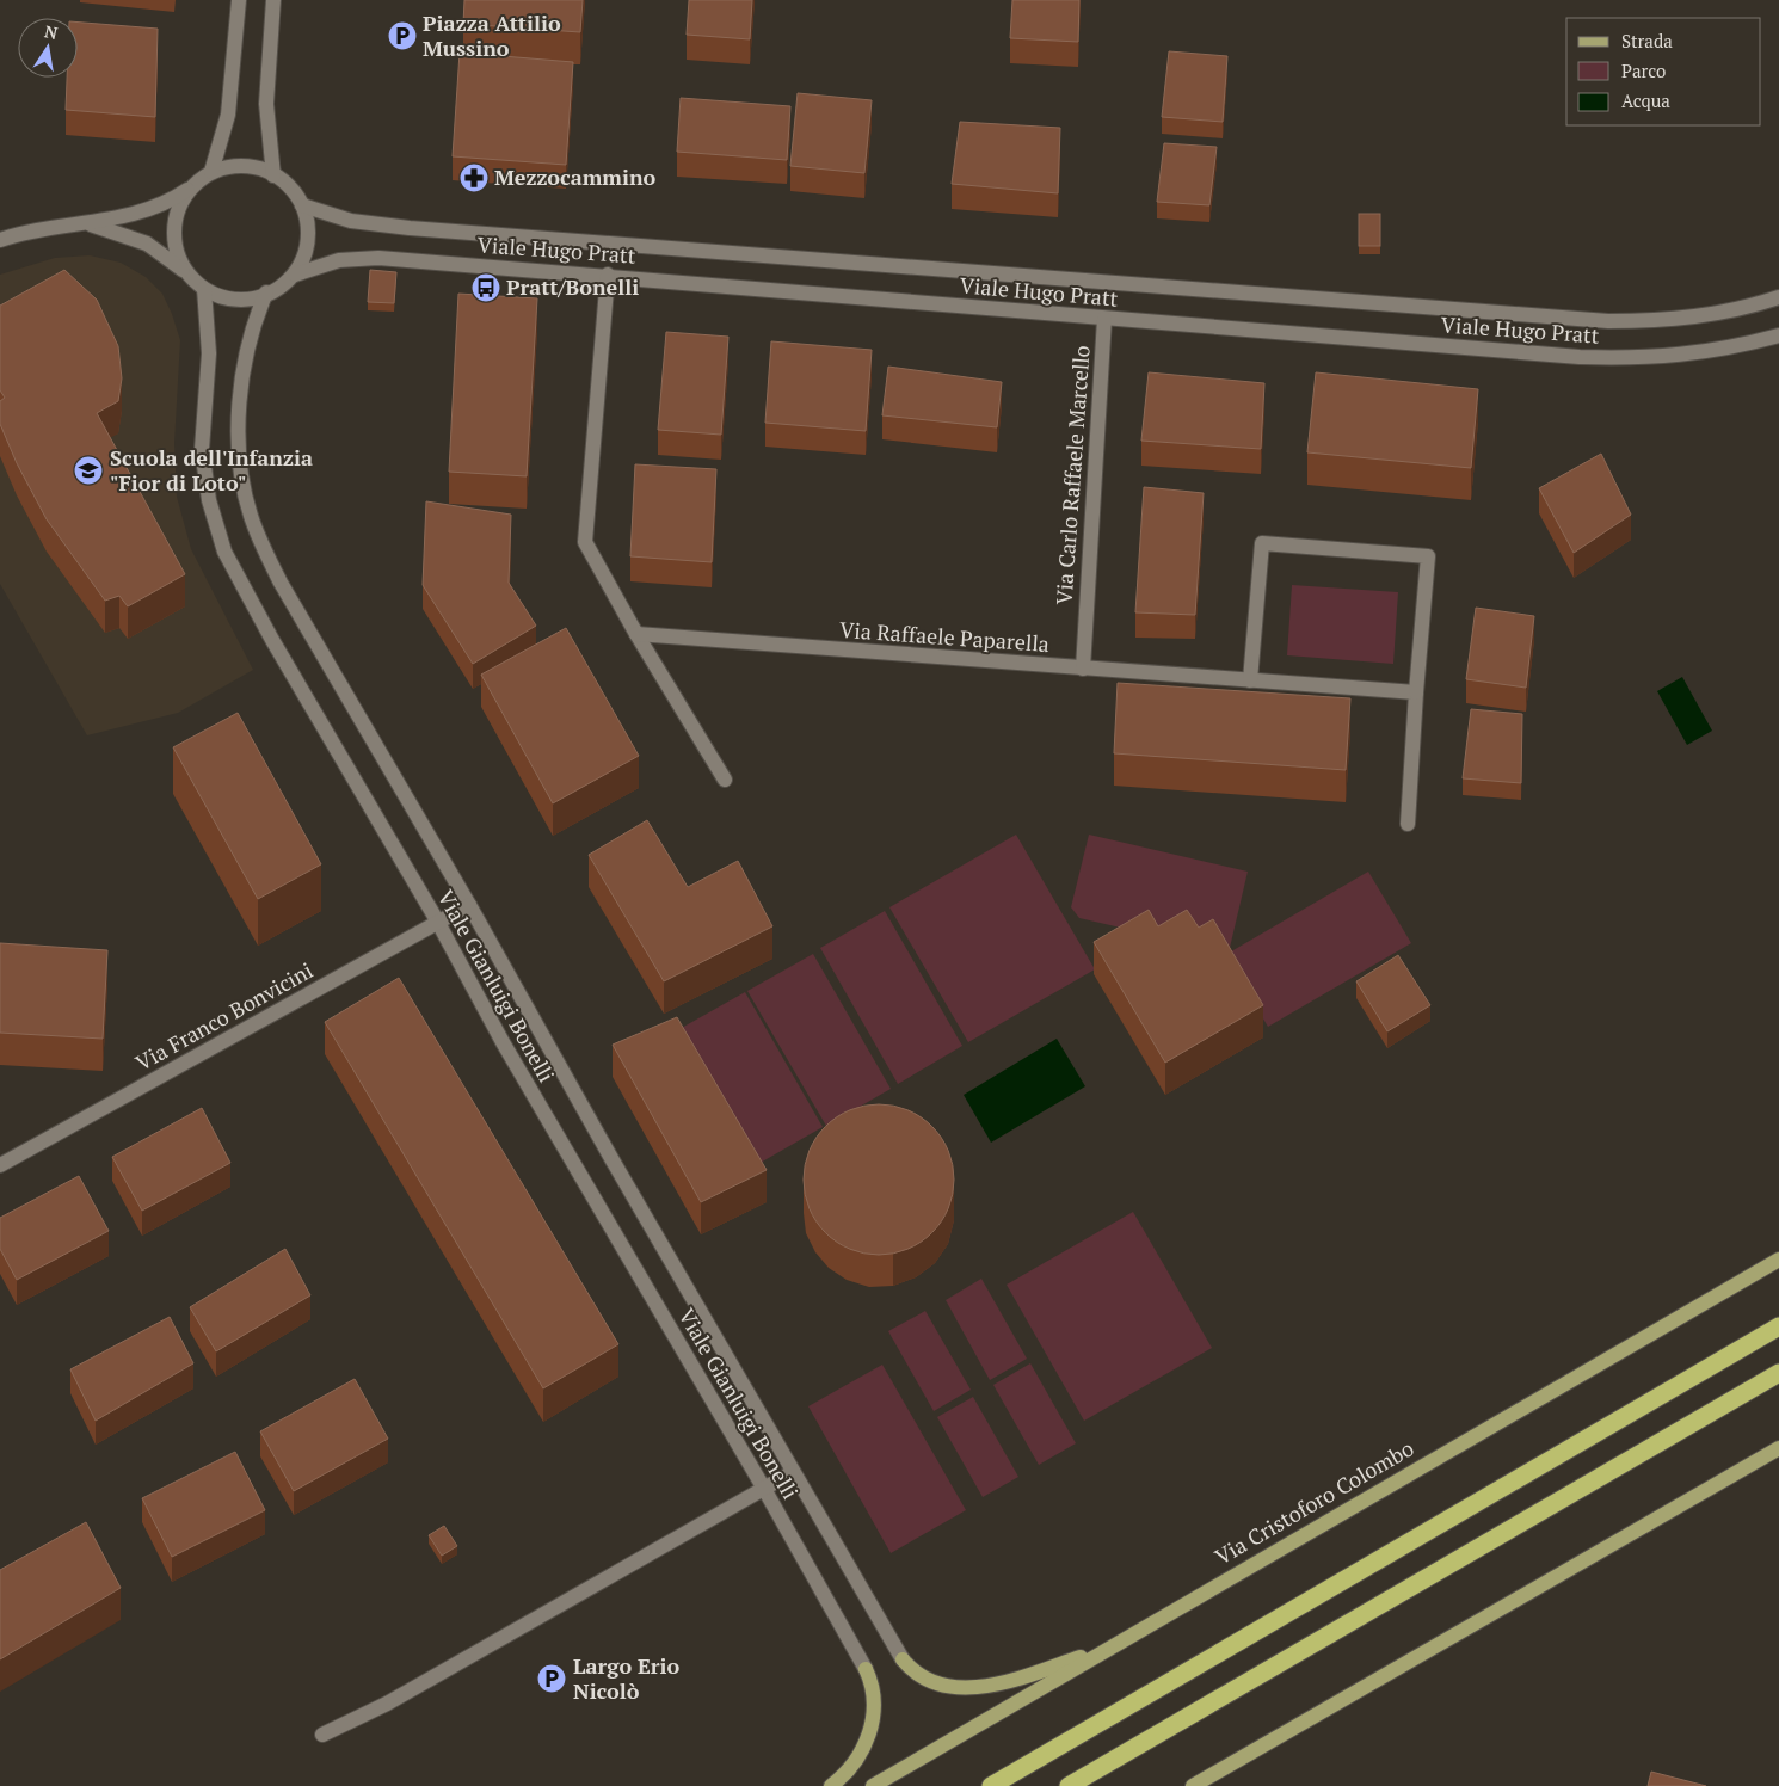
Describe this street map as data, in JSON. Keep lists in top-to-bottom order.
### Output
{
  "streets": {
    "main road": ["Via Cristoforo Colombo"],
    "street": [
      "Viale Hugo Pratt",
      "Via Carlo Raffaele Marcello",
      "Via Raffaele Paparella",
      "Viale Gianluigi Bonelli",
      "Via Franco Bonvicini"
    ]
  },
  "crossings": [
    ["Viale Hugo Pratt", "Via Carlo Raffaele Marcello"],
    ["Viale Hugo Pratt", "Viale Gianluigi Bonelli"],
    ["Via Carlo Raffaele Marcello", "Via Raffaele Paparella"],
    ["Viale Gianluigi Bonelli", "Via Franco Bonvicini"]
  ],
  "places": {
    "parking": ["Piazza Attilio Mussino", "Largo Erio Nicolò"],
    "pharmacy": ["Mezzocammino"],
    "bus stop": ["Pratt/Bonelli"],
    "school or university": ["Scuola dell'Infanzia \"Fior di Loto\""]
  },
  "legend": ["Strada", "Parco", "Acqua"],
  "north": "top"
}
